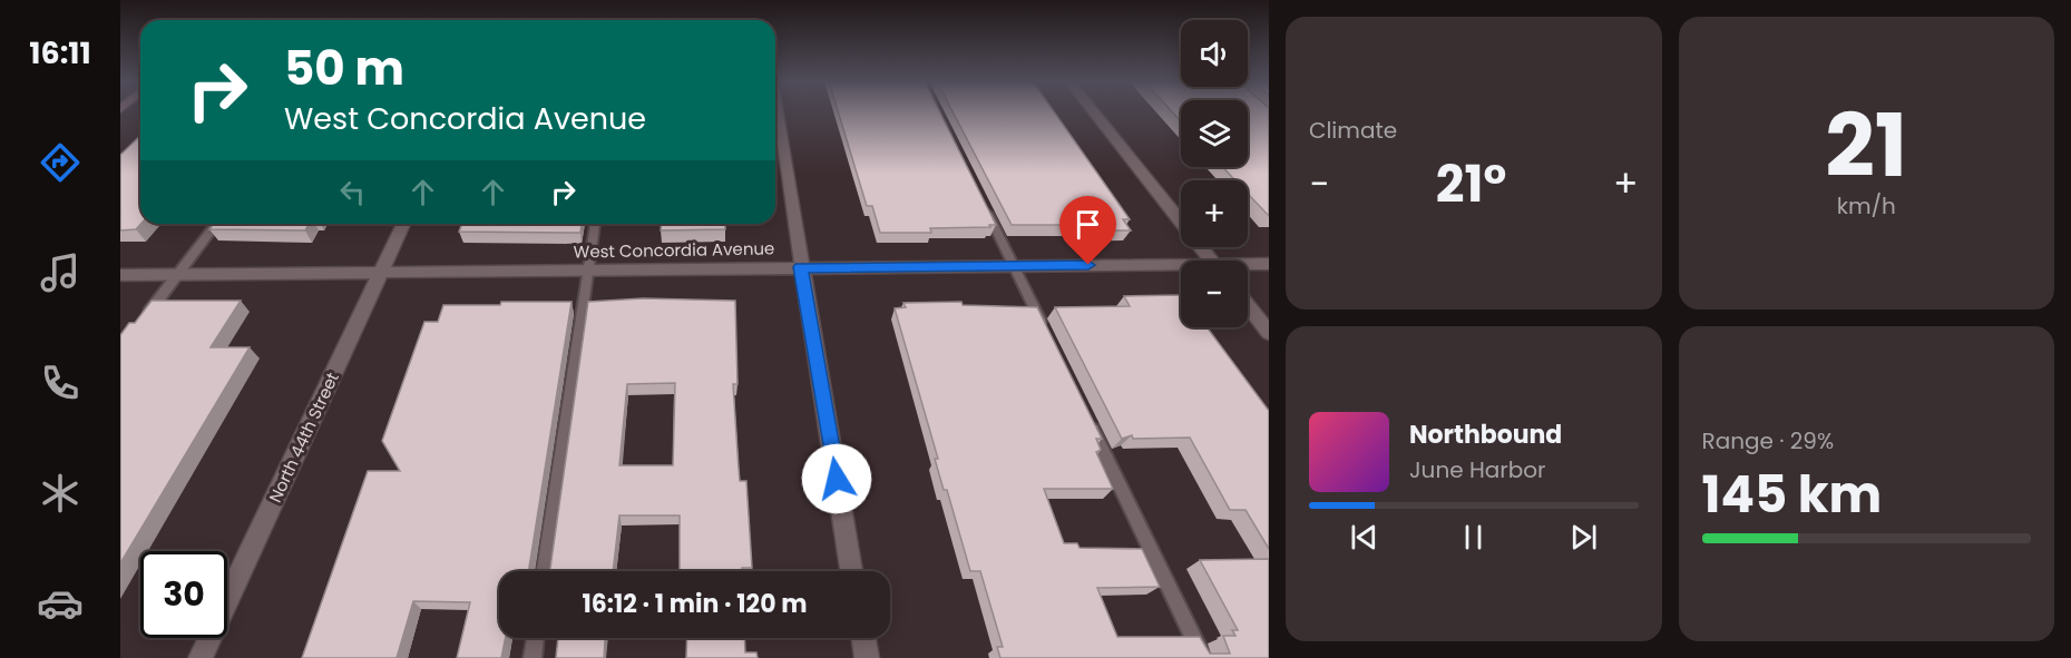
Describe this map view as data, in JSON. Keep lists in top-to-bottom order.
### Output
{
  "streets": {
    "street": ["West Concordia Avenue", "North 44th Street"]
  },
  "crossings": [
    ["West Concordia Avenue", "North 44th Street"]
  ],
  "page": {
    "tabs": "16:11",
    "tile": [
      "Climate",
      ["21", "km/h"],
      ["Range · 29%", "145 km"]
    ],
    "map_buttons": ["+", "−"],
    "turn": ["50 m", "West Concordia Avenue"],
    "heat": ["−", "21°", "+"],
    "song": ["Northbound", "June Harbor"],
    "limit": "30",
    "trip": "16:12 · 1 min · 120 m"
  }
}
